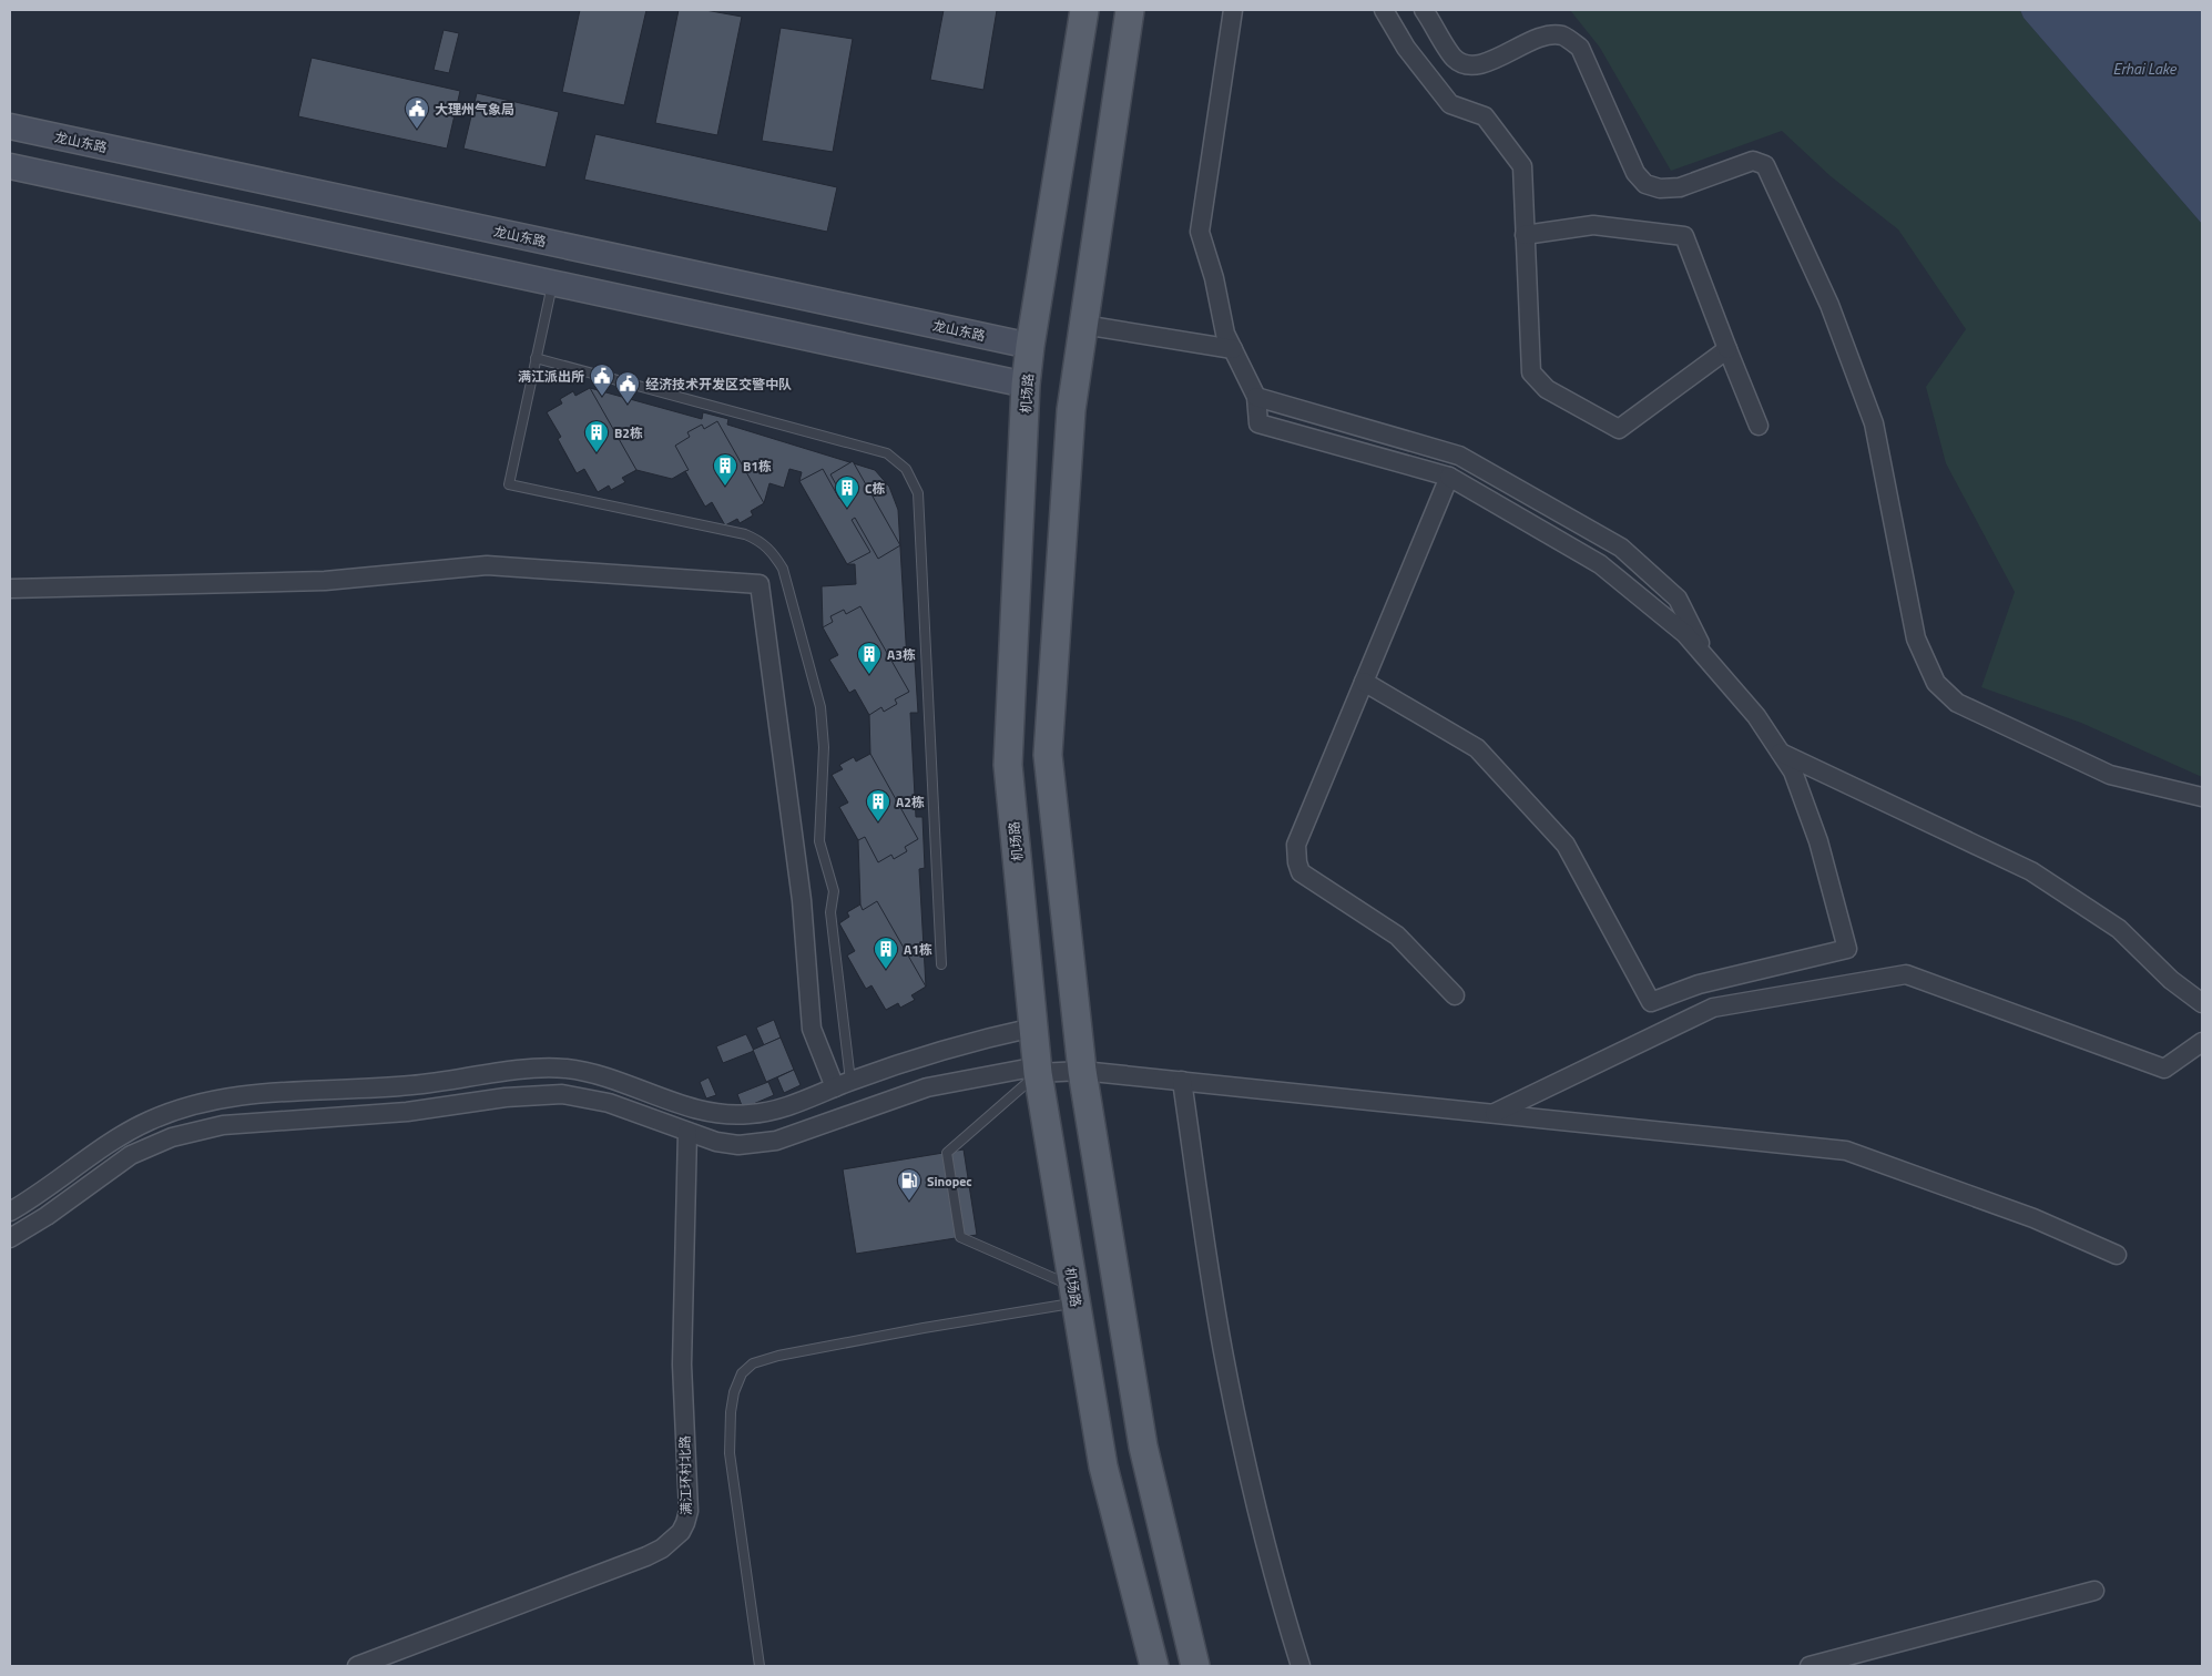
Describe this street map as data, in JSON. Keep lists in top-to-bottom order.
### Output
{
  "streets": {
    "main road": ["龙山东路", "机场路"],
    "street": ["满江环村北路"]
  },
  "crossings": [
    ["龙山东路", "机场路"]
  ],
  "water": ["Erhai Lake"],
  "places": {
    "public building": ["大理州气象局", "满江派出所", "经济技术开发区交警中队"],
    "building": [
      "B2栋",
      "B1栋",
      "C栋",
      "A3栋",
      "A2栋",
      "A1栋"
    ],
    "fuel station": ["Sinopec"]
  }
}
